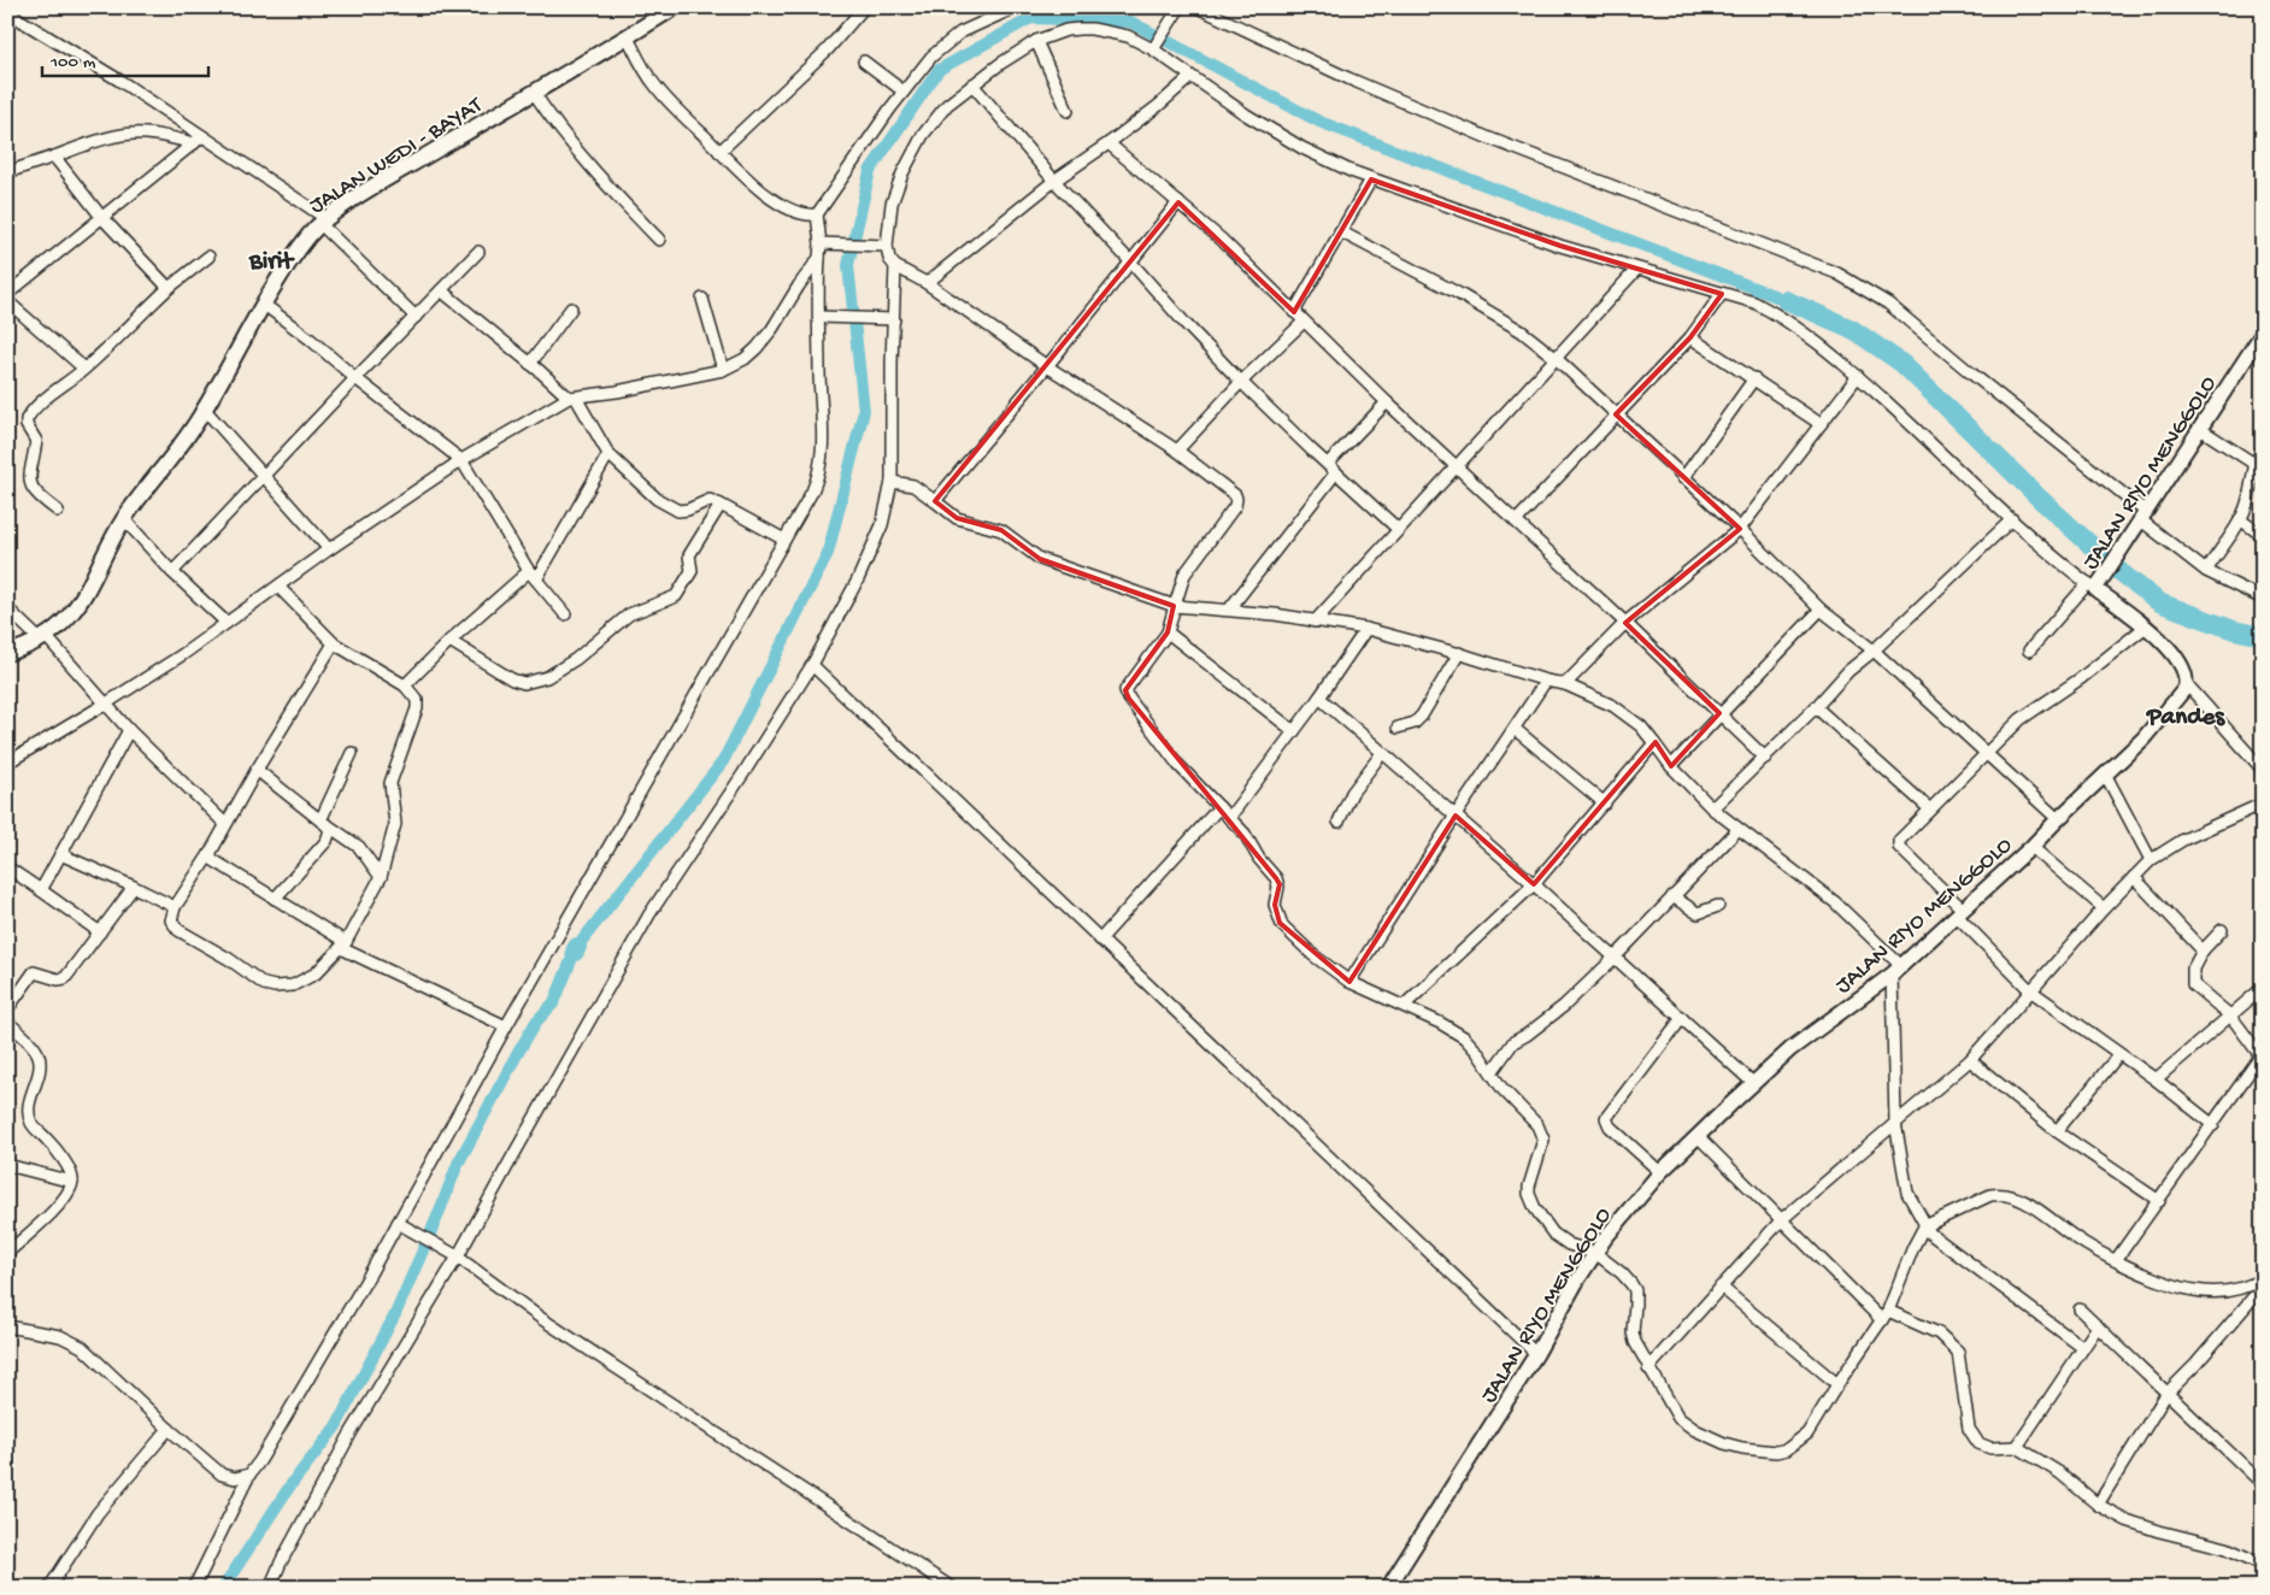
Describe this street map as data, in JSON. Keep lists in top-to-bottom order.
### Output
{
  "streets": {
    "main road": ["JALAN WEDI - BAYAT"],
    "street": ["JALAN RIYO MENGGOLO"]
  },
  "districts": ["Birit", "Pandes"],
  "scale_bar": "100 m"
}
